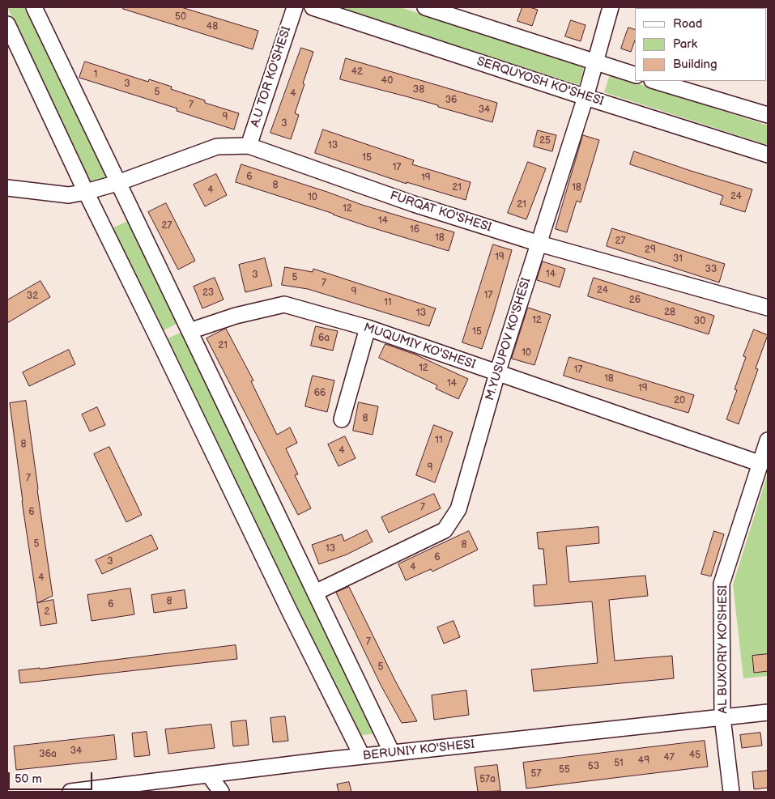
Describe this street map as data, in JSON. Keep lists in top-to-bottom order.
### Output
{
  "streets": {
    "street": [
      "A.U TOR KO'SHESI",
      "SERQUYOSH KO'SHESI",
      "FURQAT KO'SHESI",
      "M.YUSUPOV KO'SHESI",
      "MUQUMIY KO'SHESI",
      "AL BUXORIY KO'SHESI",
      "BERUNIY KO'SHESI"
    ]
  },
  "crossings": [
    ["A.U TOR KO'SHESI", "FURQAT KO'SHESI"],
    ["SERQUYOSH KO'SHESI", "M.YUSUPOV KO'SHESI"],
    ["FURQAT KO'SHESI", "M.YUSUPOV KO'SHESI"],
    ["M.YUSUPOV KO'SHESI", "MUQUMIY KO'SHESI"],
    ["MUQUMIY KO'SHESI", "AL BUXORIY KO'SHESI"],
    ["AL BUXORIY KO'SHESI", "BERUNIY KO'SHESI"]
  ],
  "house_numbers": [
    "50",
    "48",
    "42",
    "1",
    "40",
    "3",
    "38",
    "5",
    "4",
    "36",
    "7",
    "34",
    "9",
    "3",
    "25",
    "13",
    "15",
    "17",
    "6",
    "19",
    "8",
    "21",
    "18",
    "4",
    "24",
    "10",
    "21",
    "12",
    "14",
    "27",
    "16",
    "18",
    "27",
    "29",
    "19",
    "31",
    "33",
    "14",
    "3",
    "5",
    "7",
    "24",
    "9",
    "23",
    "17",
    "32",
    "26",
    "11",
    "28",
    "13",
    "12",
    "30",
    "15",
    "6a",
    "21",
    "10",
    "12",
    "17",
    "18",
    "14",
    "19",
    "66",
    "20",
    "8",
    "11",
    "8",
    "4",
    "9",
    "7",
    "7",
    "6",
    "5",
    "8",
    "13",
    "6",
    "3",
    "4",
    "4",
    "8",
    "6",
    "2",
    "7",
    "5",
    "34",
    "36a",
    "45",
    "47",
    "49",
    "51",
    "53",
    "55",
    "57",
    "57a"
  ],
  "legend": ["Road", "Park", "Building"],
  "scale_bar": "50 m"
}
